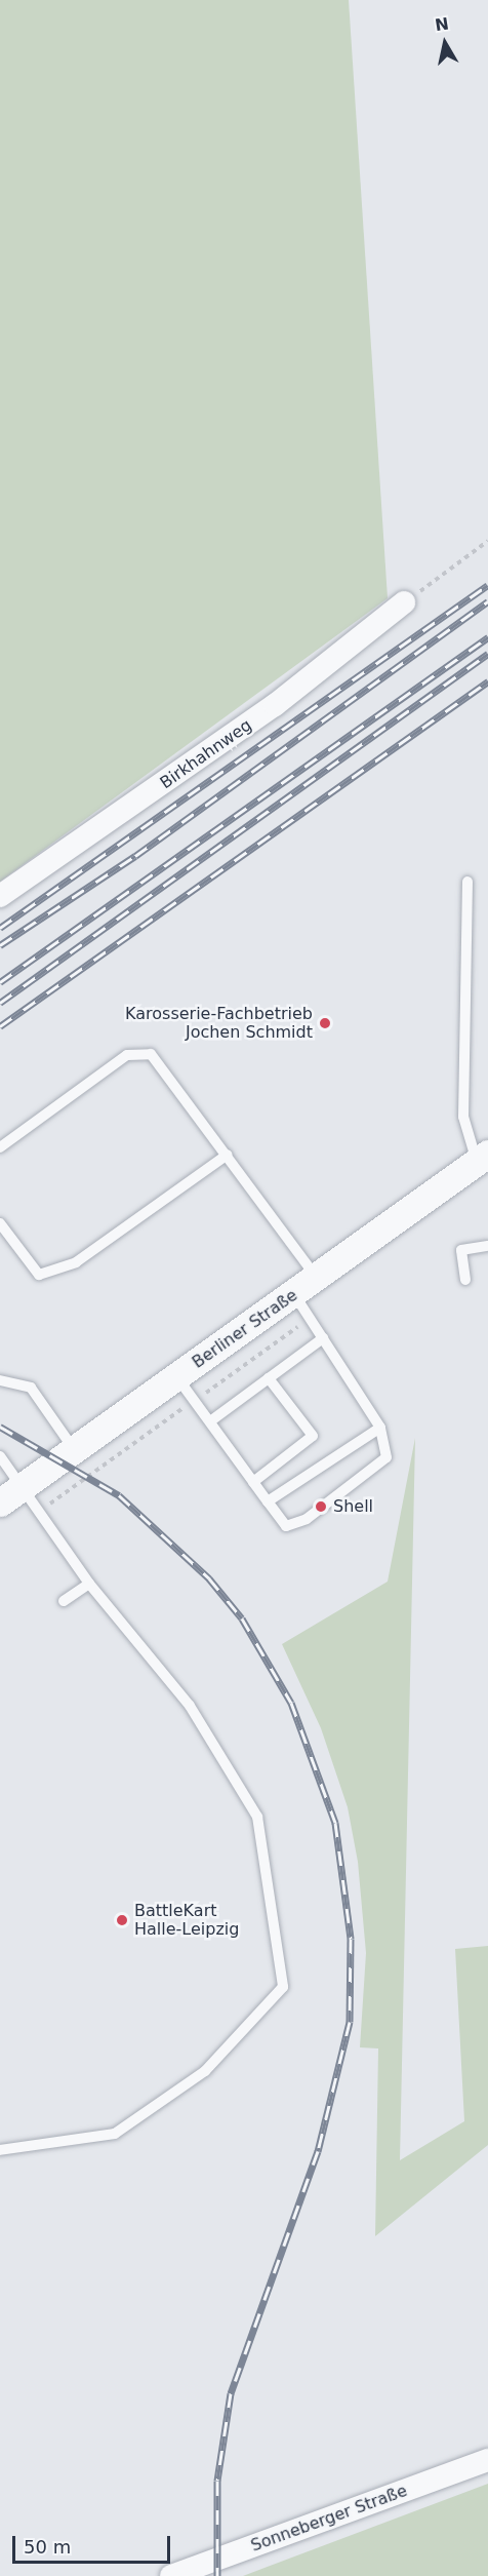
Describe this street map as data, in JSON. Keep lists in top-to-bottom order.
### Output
{
  "streets": {
    "street": ["Birkhahnweg", "Berliner Straße", "Sonneberger Straße"]
  },
  "places": ["Karosserie-Fachbetrieb Jochen Schmidt", "Shell", "BattleKart Halle-Leipzig"],
  "scale_bar": "50 m",
  "north": "top"
}
